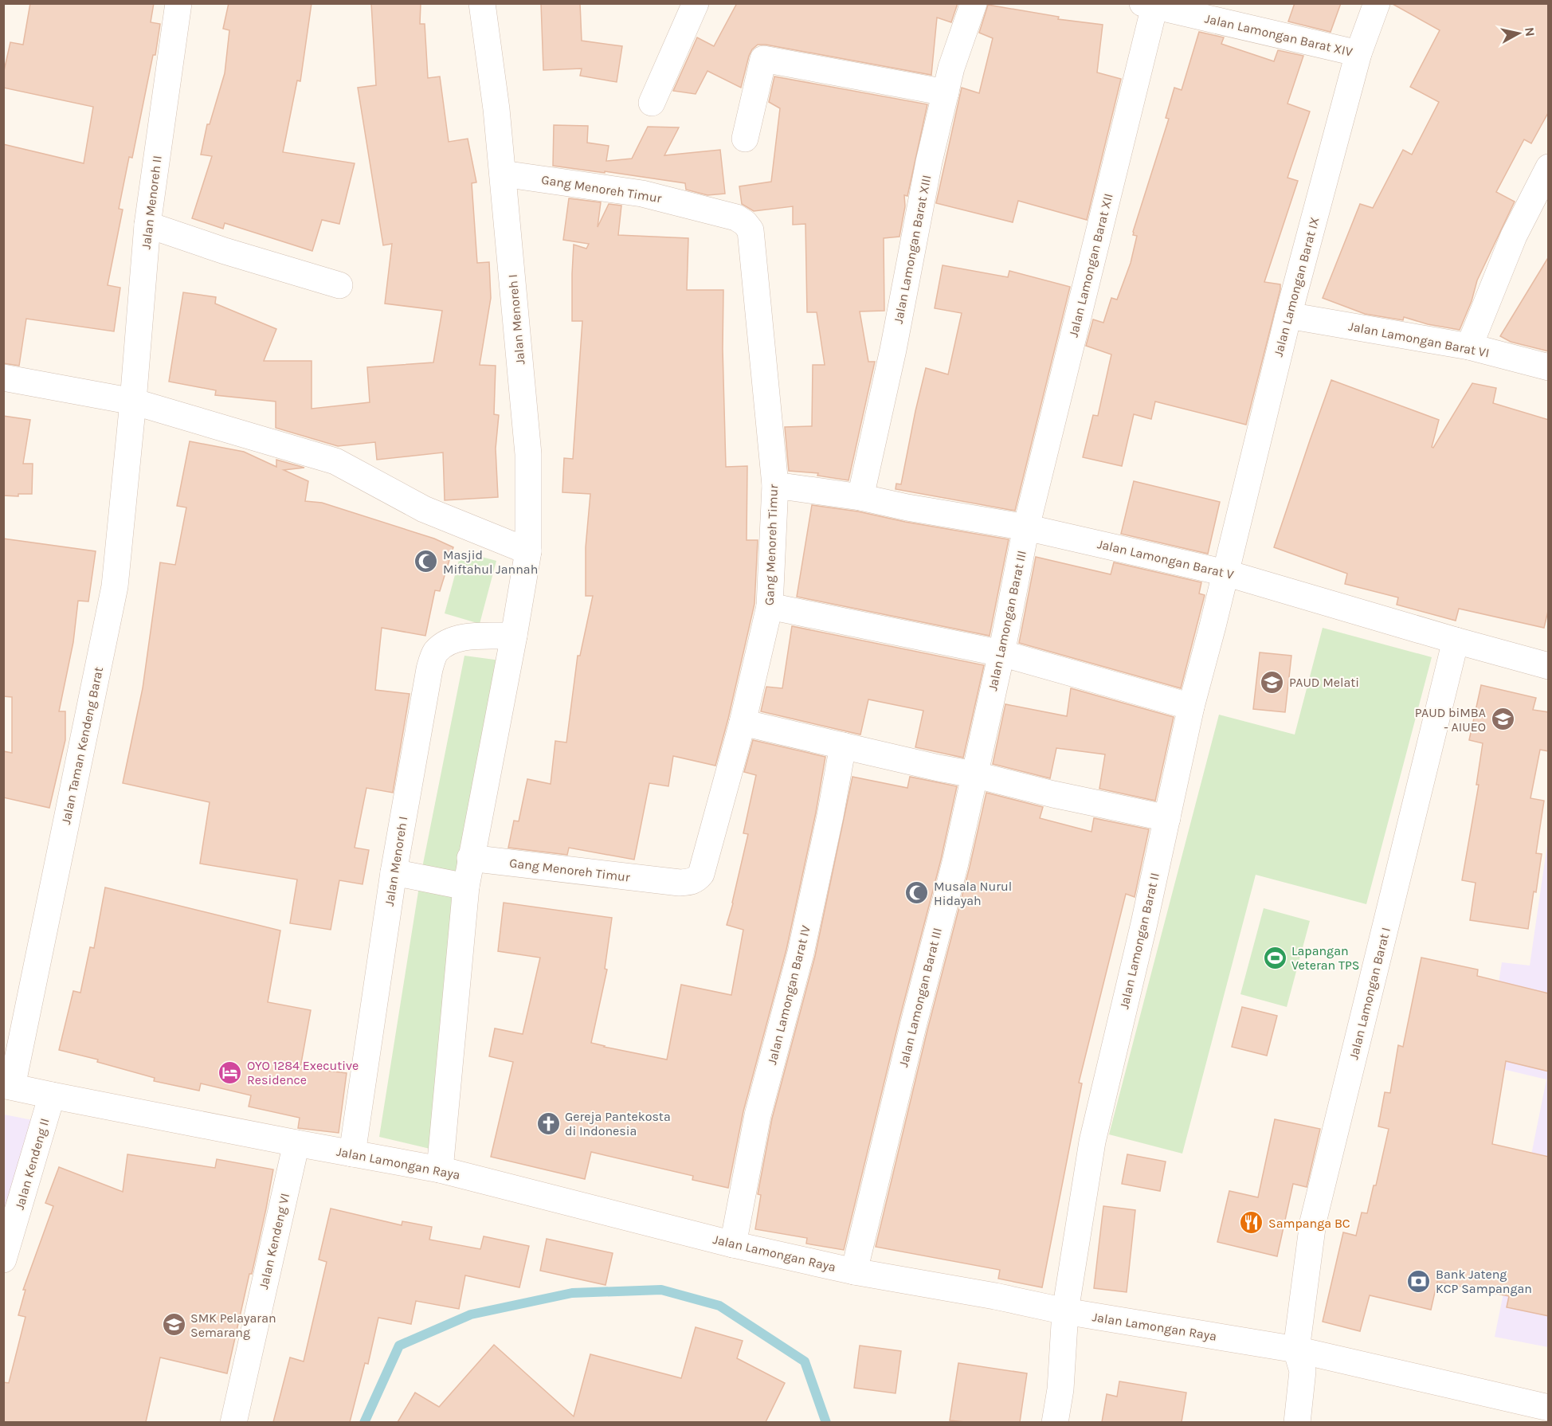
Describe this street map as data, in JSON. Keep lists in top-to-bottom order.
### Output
{
  "streets": {
    "street": [
      "Jalan Lamongan Barat XIV",
      "Gang Menoreh Timur",
      "Jalan Menoreh II",
      "Jalan Lamongan Barat XIII",
      "Jalan Lamongan Barat XII",
      "Jalan Lamongan Barat IX",
      "Jalan Menoreh I",
      "Jalan Lamongan Barat VI",
      "Jalan Lamongan Barat V",
      "Jalan Lamongan Barat III",
      "Jalan Taman Kendeng Barat",
      "Jalan Lamongan Barat II",
      "Jalan Lamongan Barat I",
      "Jalan Lamongan Barat IV",
      "Jalan Lamongan Raya",
      "Jalan Kendeng II",
      "Jalan Kendeng VI"
    ]
  },
  "crossings": [
    ["Jalan Lamongan Barat XIV", "Jalan Lamongan Barat XII"],
    ["Jalan Lamongan Barat XIV", "Jalan Lamongan Barat IX"],
    ["Gang Menoreh Timur", "Jalan Menoreh I"],
    ["Gang Menoreh Timur", "Jalan Lamongan Barat V"],
    ["Jalan Menoreh II", "Jalan Taman Kendeng Barat"],
    ["Jalan Lamongan Barat XIII", "Jalan Lamongan Barat V"],
    ["Jalan Lamongan Barat XII", "Jalan Lamongan Barat V"],
    ["Jalan Lamongan Barat XII", "Jalan Lamongan Barat III"],
    ["Jalan Lamongan Barat IX", "Jalan Lamongan Barat VI"],
    ["Jalan Lamongan Barat IX", "Jalan Lamongan Barat V"],
    ["Jalan Lamongan Barat IX", "Jalan Lamongan Barat II"],
    ["Jalan Menoreh I", "Jalan Lamongan Raya"],
    ["Jalan Lamongan Barat V", "Jalan Lamongan Barat III"],
    ["Jalan Lamongan Barat V", "Jalan Lamongan Barat II"],
    ["Jalan Lamongan Barat V", "Jalan Lamongan Barat I"],
    ["Jalan Lamongan Barat III", "Jalan Lamongan Raya"],
    ["Jalan Taman Kendeng Barat", "Jalan Lamongan Raya"],
    ["Jalan Lamongan Barat II", "Jalan Lamongan Raya"],
    ["Jalan Lamongan Barat I", "Jalan Lamongan Raya"],
    ["Jalan Lamongan Barat IV", "Jalan Lamongan Raya"],
    ["Jalan Lamongan Raya", "Jalan Kendeng II"],
    ["Jalan Lamongan Raya", "Jalan Kendeng VI"]
  ],
  "places": {
    "mosque": ["Masjid Miftahul Jannah", "Musala Nurul Hidayah"],
    "school or university": ["PAUD Melati", "PAUD biMBA - AIUEO", "SMK Pelayaran Semarang"],
    "sports": ["Lapangan Veteran TPS"],
    "hotel": ["OYO 1284 Executive Residence"],
    "church": ["Gereja Pantekosta di Indonesia"],
    "restaurant": ["Sampanga BC"],
    "bank": ["Bank Jateng KCP Sampangan"]
  },
  "north": "right"
}
